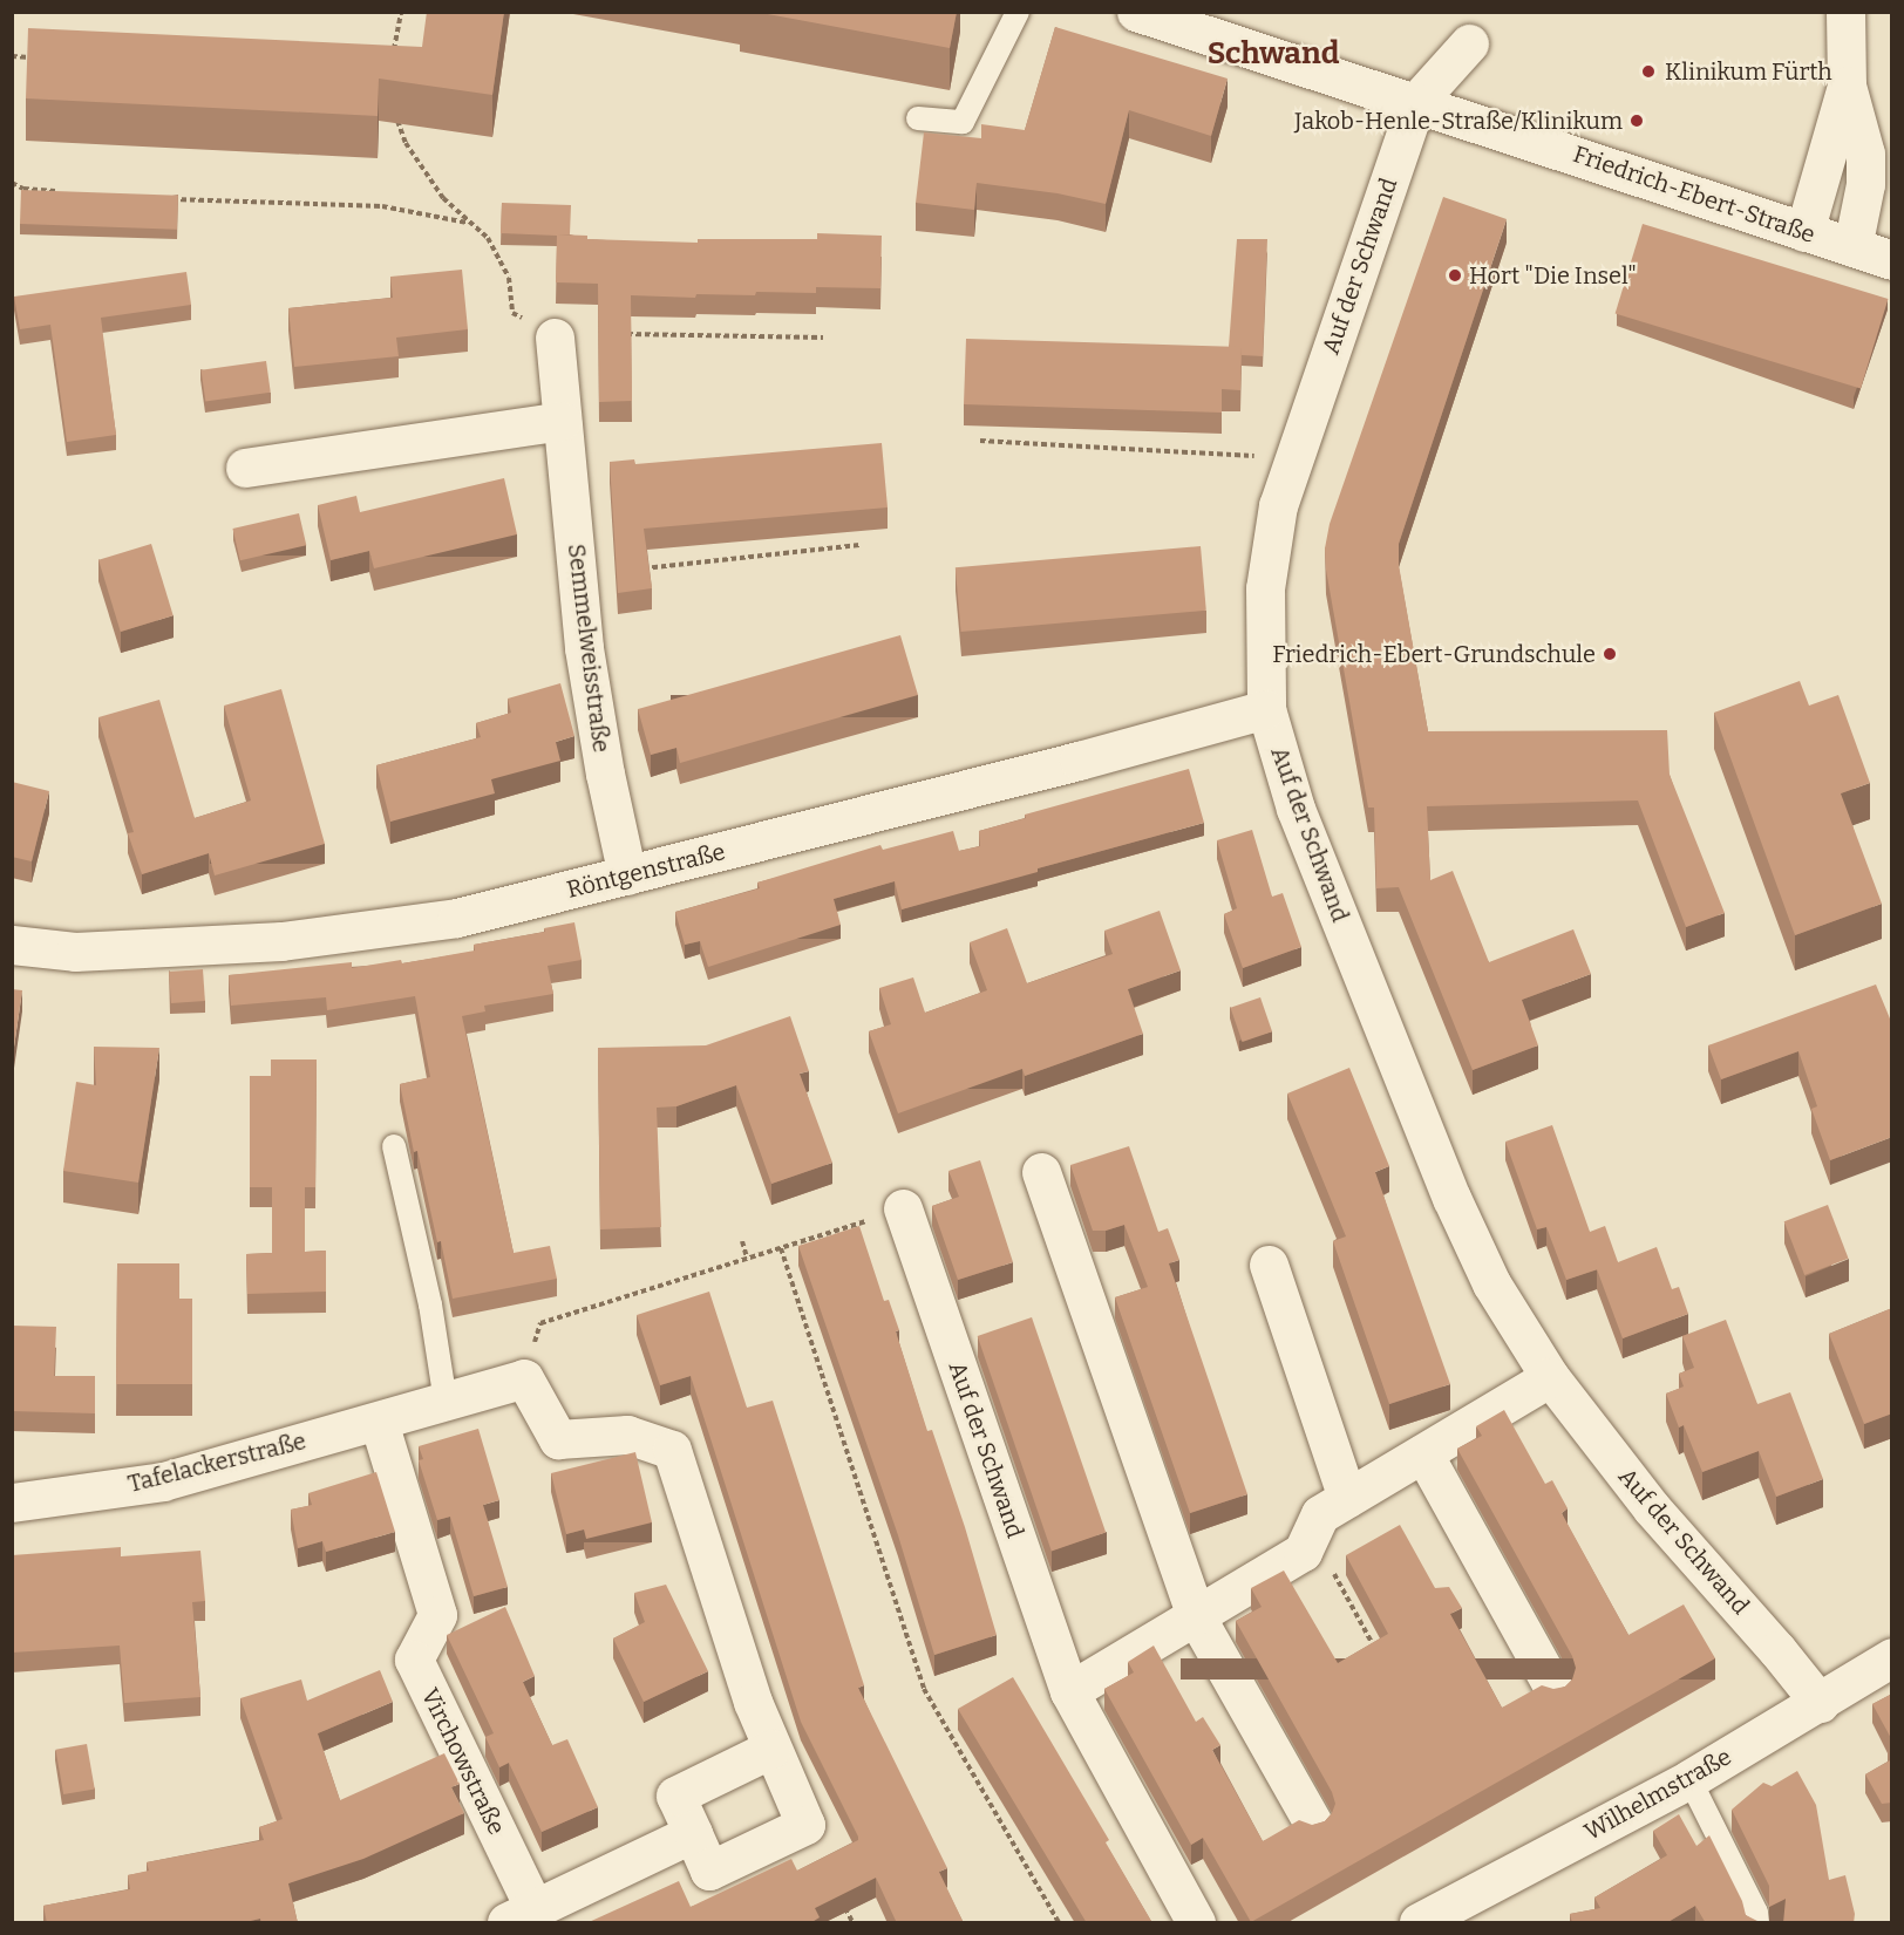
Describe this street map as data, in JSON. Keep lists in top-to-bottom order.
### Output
{
  "streets": {
    "street": [
      "Friedrich-Ebert-Straße",
      "Auf der Schwand",
      "Semmelweisstraße",
      "Röntgenstraße",
      "Tafelackerstraße",
      "Virchowstraße",
      "Wilhelmstraße"
    ]
  },
  "crossings": [
    ["Friedrich-Ebert-Straße", "Auf der Schwand"],
    ["Auf der Schwand", "Röntgenstraße"],
    ["Auf der Schwand", "Wilhelmstraße"],
    ["Semmelweisstraße", "Röntgenstraße"],
    ["Tafelackerstraße", "Virchowstraße"]
  ],
  "districts": ["Schwand"],
  "places": [
    "Klinikum Fürth",
    "Jakob-Henle-Straße/Klinikum",
    "Hort \"Die Insel\"",
    "Friedrich-Ebert-Grundschule"
  ]
}
